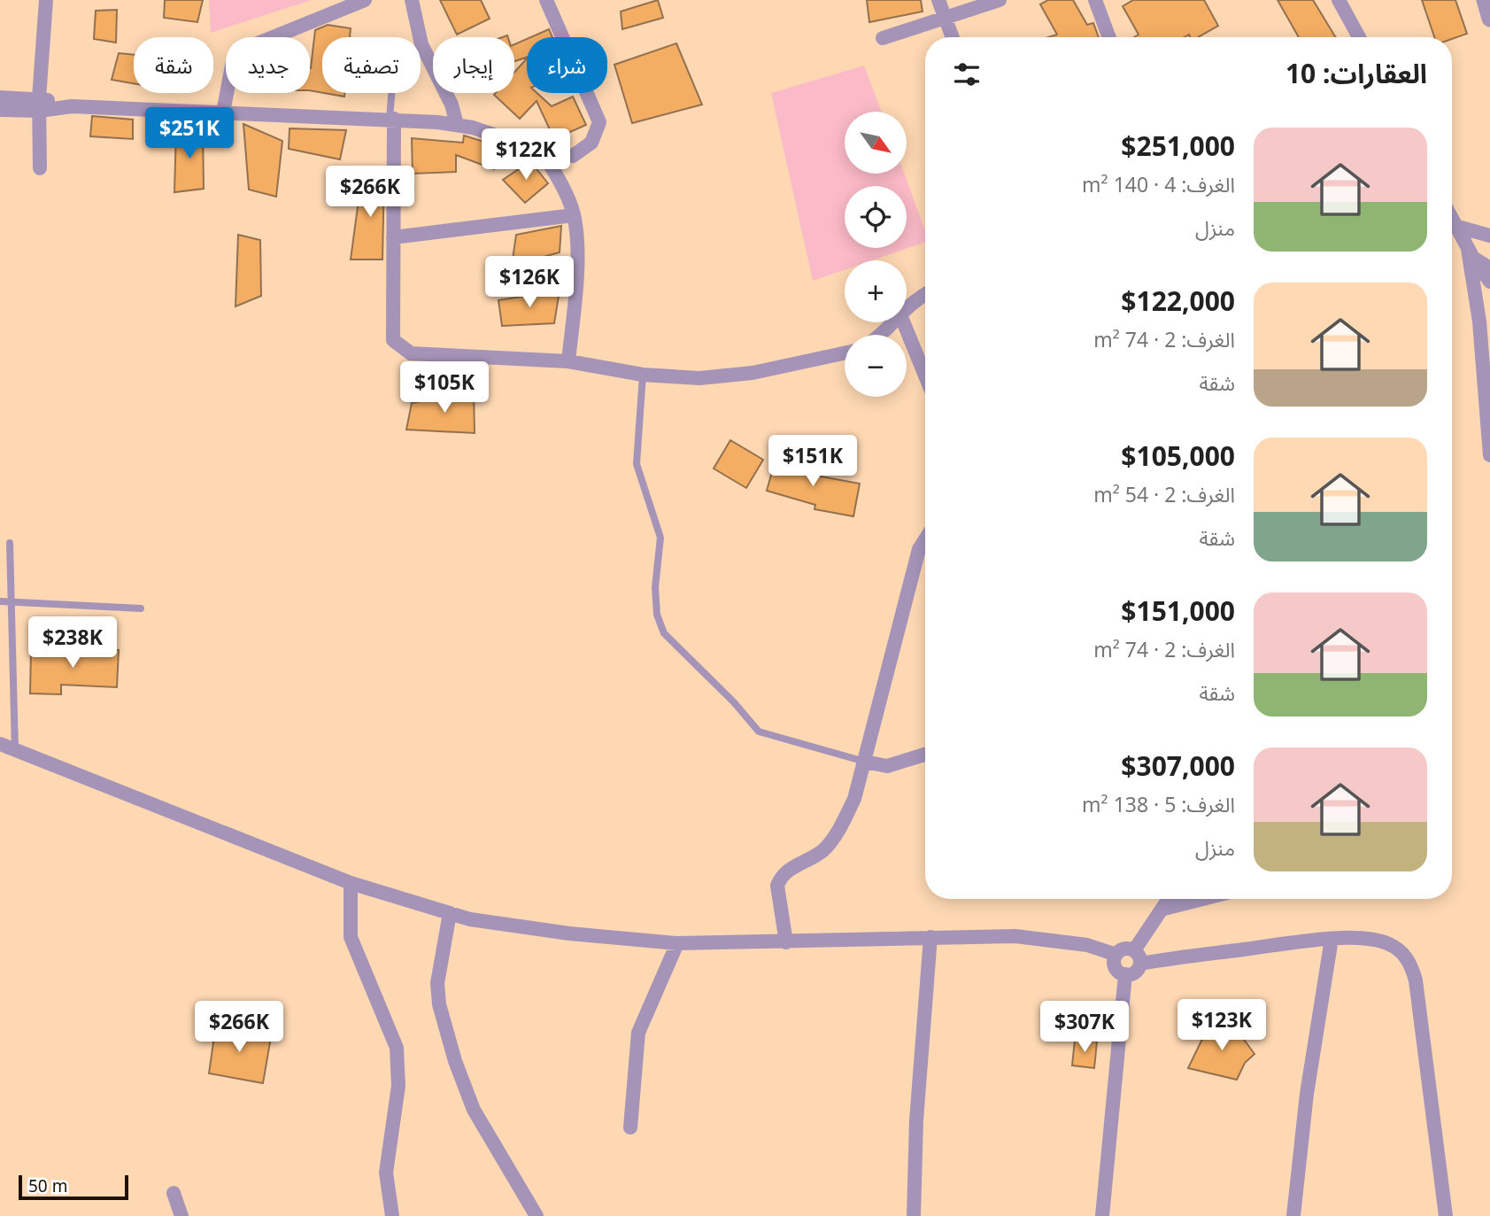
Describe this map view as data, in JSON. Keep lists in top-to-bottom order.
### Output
{
  "scale_bar": "50 m",
  "north": "bottom right",
  "page": {
    "chip": [
      "شراء",
      "إيجار",
      "تصفية",
      "جديد",
      "شقة"
    ],
    "heading": "العقارات: 10",
    "price": [
      "$251K",
      "$122K",
      "$266K",
      "$126K",
      "$105K",
      "$151K",
      "$238K",
      "$123K",
      "$266K",
      "$307K"
    ],
    "map_buttons": ["+", "−"],
    "list": [
      {
        "name": "$251,000",
        "note": "الغرف: 4 · 140 m² · منزل"
      },
      {
        "name": "$122,000",
        "note": "الغرف: 2 · 74 m² · شقة"
      },
      {
        "name": "$105,000",
        "note": "الغرف: 2 · 54 m² · شقة"
      },
      {
        "name": "$151,000",
        "note": "الغرف: 2 · 74 m² · شقة"
      },
      {
        "name": "$307,000",
        "note": "الغرف: 5 · 138 m² · منزل"
      }
    ],
    "scale": "50 m"
  }
}
